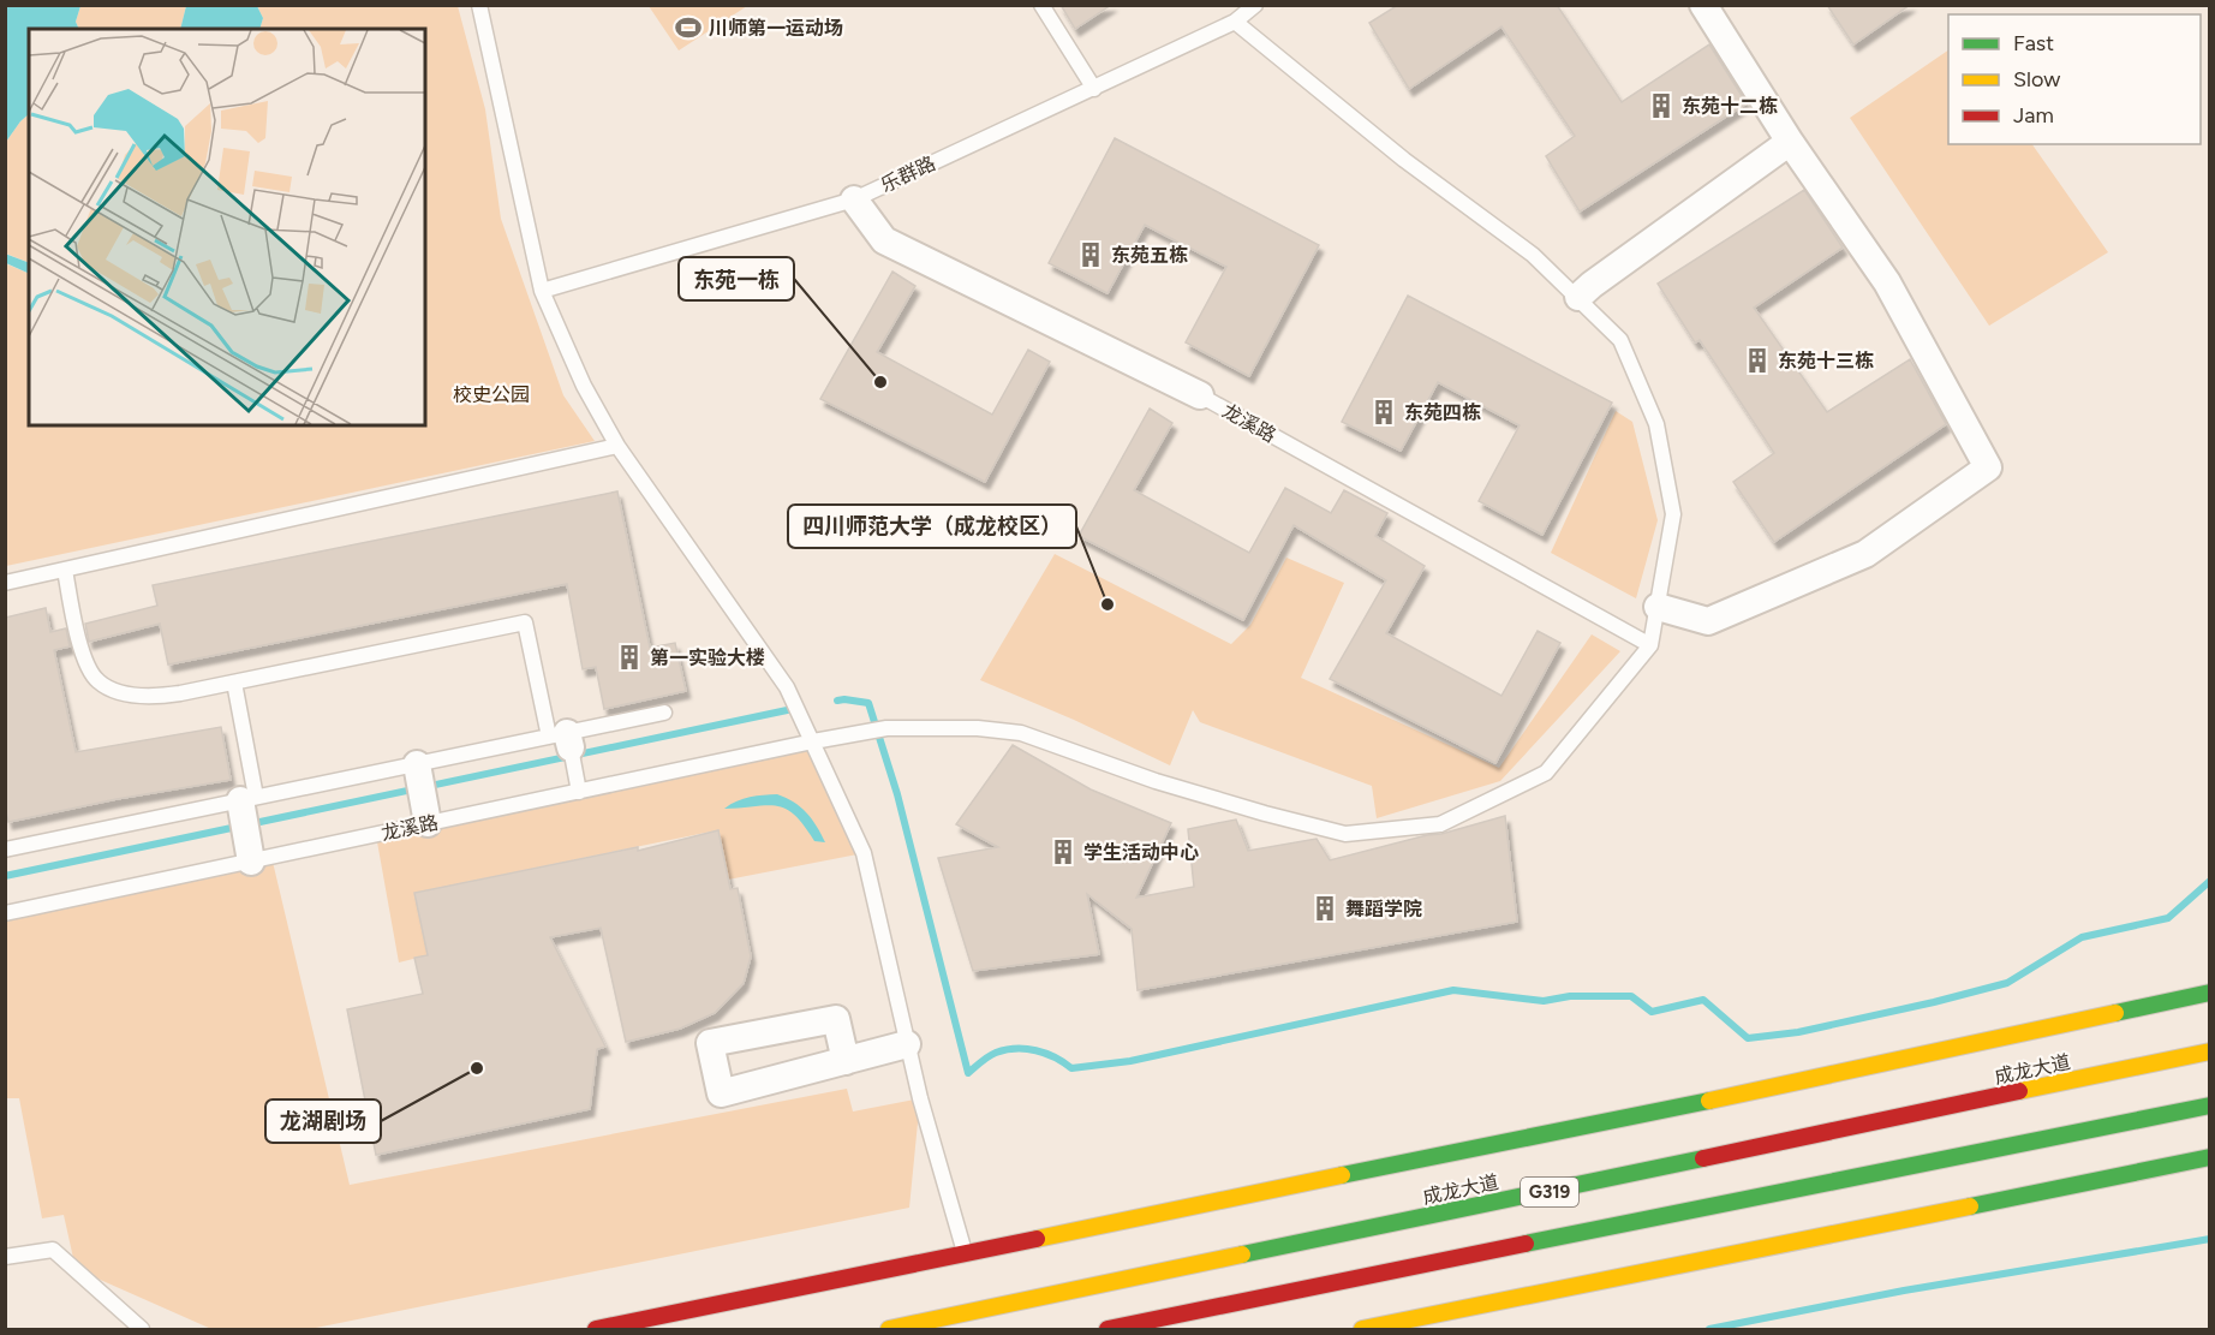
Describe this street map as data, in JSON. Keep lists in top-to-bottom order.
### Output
{
  "streets": {
    "main road": ["成龙大道", "G319"],
    "street": ["龙溪路"],
    "lane": ["乐群路"]
  },
  "crossings": [
    ["乐群路", "龙溪路"]
  ],
  "parks": ["校史公园"],
  "places": {
    "sports": ["川师第一运动场"],
    "building": [
      "东苑十二栋",
      "东苑五栋",
      "东苑十三栋",
      "东苑四栋",
      "第一实验大楼",
      "学生活动中心",
      "舞蹈学院"
    ],
    "other": ["东苑一栋", "四川师范大学（成龙校区）", "龙湖剧场"]
  },
  "legend": ["Fast", "Slow", "Jam"]
}
